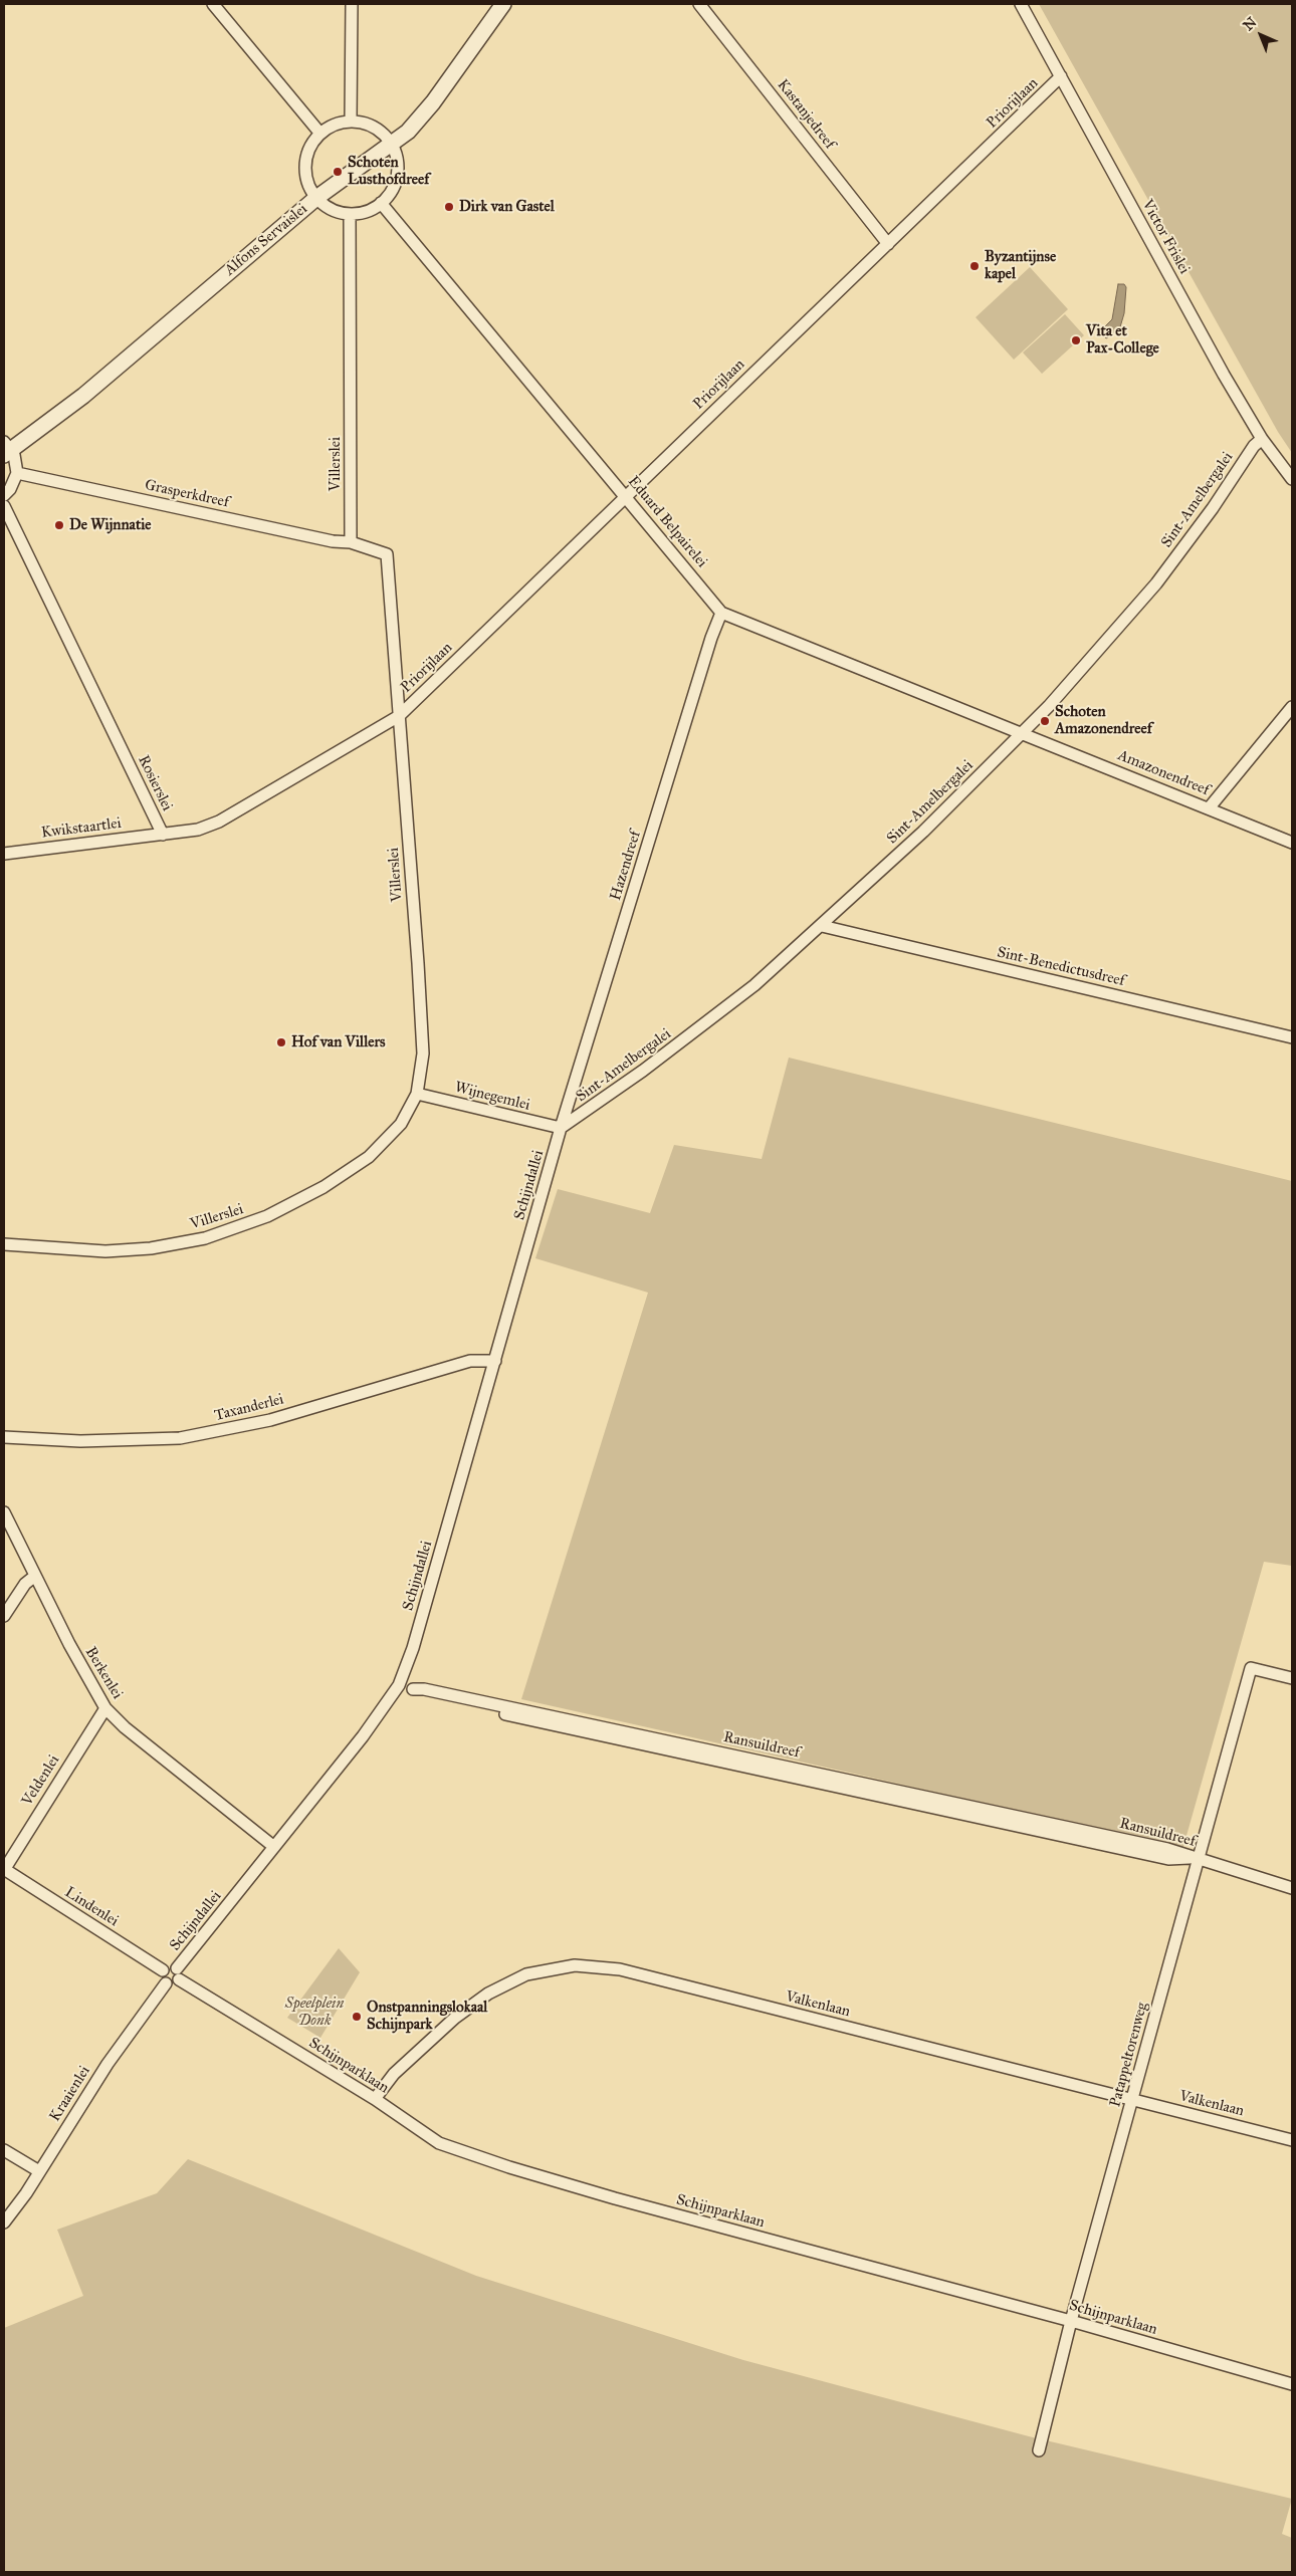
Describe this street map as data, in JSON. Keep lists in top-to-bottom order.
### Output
{
  "streets": {
    "street": [
      "Priorijlaan",
      "Kastanjedreef",
      "Victor Frislei",
      "Alfons Servaislei",
      "Villerslei",
      "Grasperkdreef",
      "Sint-Amelbergalei",
      "Eduard Belpairelei",
      "Amazonendreef",
      "Rosierslei",
      "Kwikstaartlei",
      "Hazendreef",
      "Sint-Benedictusdreef",
      "Wijnegemlei",
      "Schijndallei",
      "Taxanderlei",
      "Berkenlei",
      "Ransuildreef",
      "Veldenlei",
      "Lindenlei",
      "Valkenlaan",
      "Patappeltorenweg",
      "Schijnparklaan",
      "Kraaienlei"
    ]
  },
  "crossings": [
    ["Priorijlaan", "Kastanjedreef"],
    ["Priorijlaan", "Victor Frislei"],
    ["Priorijlaan", "Villerslei"],
    ["Priorijlaan", "Eduard Belpairelei"],
    ["Priorijlaan", "Rosierslei"],
    ["Victor Frislei", "Sint-Amelbergalei"],
    ["Villerslei", "Grasperkdreef"],
    ["Villerslei", "Rosierslei"],
    ["Villerslei", "Wijnegemlei"],
    ["Sint-Amelbergalei", "Eduard Belpairelei"],
    ["Sint-Amelbergalei", "Amazonendreef"],
    ["Sint-Amelbergalei", "Hazendreef"],
    ["Sint-Amelbergalei", "Sint-Benedictusdreef"],
    ["Sint-Amelbergalei", "Wijnegemlei"],
    ["Sint-Amelbergalei", "Schijndallei"],
    ["Eduard Belpairelei", "Amazonendreef"],
    ["Eduard Belpairelei", "Hazendreef"],
    ["Rosierslei", "Kwikstaartlei"],
    ["Hazendreef", "Wijnegemlei"],
    ["Hazendreef", "Schijndallei"],
    ["Wijnegemlei", "Schijndallei"],
    ["Schijndallei", "Taxanderlei"],
    ["Schijndallei", "Berkenlei"],
    ["Schijndallei", "Ransuildreef"],
    ["Schijndallei", "Lindenlei"],
    ["Schijndallei", "Schijnparklaan"],
    ["Schijndallei", "Kraaienlei"],
    ["Berkenlei", "Veldenlei"],
    ["Ransuildreef", "Patappeltorenweg"],
    ["Veldenlei", "Lindenlei"],
    ["Lindenlei", "Schijnparklaan"],
    ["Lindenlei", "Kraaienlei"],
    ["Valkenlaan", "Patappeltorenweg"],
    ["Valkenlaan", "Schijnparklaan"],
    ["Patappeltorenweg", "Schijnparklaan"],
    ["Schijnparklaan", "Kraaienlei"]
  ],
  "parks": ["Speelplein Donk"],
  "places": [
    "Schoten Lusthofdreef",
    "Dirk van Gastel",
    "Byzantijnse kapel",
    "Vita et Pax-College",
    "De Wijnnatie",
    "Schoten Amazonendreef",
    "Hof van Villers",
    "Onstpanningslokaal Schijnpark"
  ],
  "north": "top left"
}
